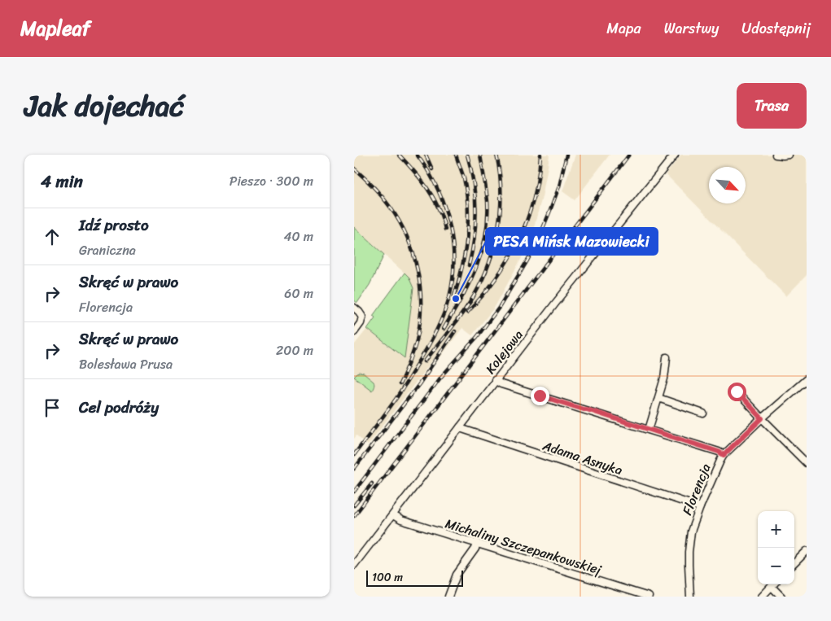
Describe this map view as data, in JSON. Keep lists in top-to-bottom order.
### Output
{
  "streets": {
    "street": [
      "Kolejowa",
      "Adama Asnyka",
      "Florencja",
      "Michaliny Szczepankowskiej"
    ]
  },
  "crossings": [
    ["Kolejowa", "Adama Asnyka"],
    ["Kolejowa", "Michaliny Szczepankowskiej"],
    ["Adama Asnyka", "Florencja"]
  ],
  "places": ["PESA Mińsk Mazowiecki"],
  "scale_bar": "100 m",
  "north": "bottom right",
  "page": {
    "header": "Mapleaf",
    "nav": ["Mapa", "Warstwy", "Udostępnij"],
    "title": "Jak dojechać",
    "buttons": "Trasa",
    "heading": ["4 min", "Pieszo · 300 m"],
    "list": [
      ["Idź prosto", "Graniczna", "40 m"],
      ["Skręć w prawo", "Florencja", "60 m"],
      ["Skręć w prawo", "Bolesława Prusa", "200 m"],
      "Cel podróży"
    ],
    "map_buttons": ["+", "−"],
    "scale": "100 m"
  }
}
